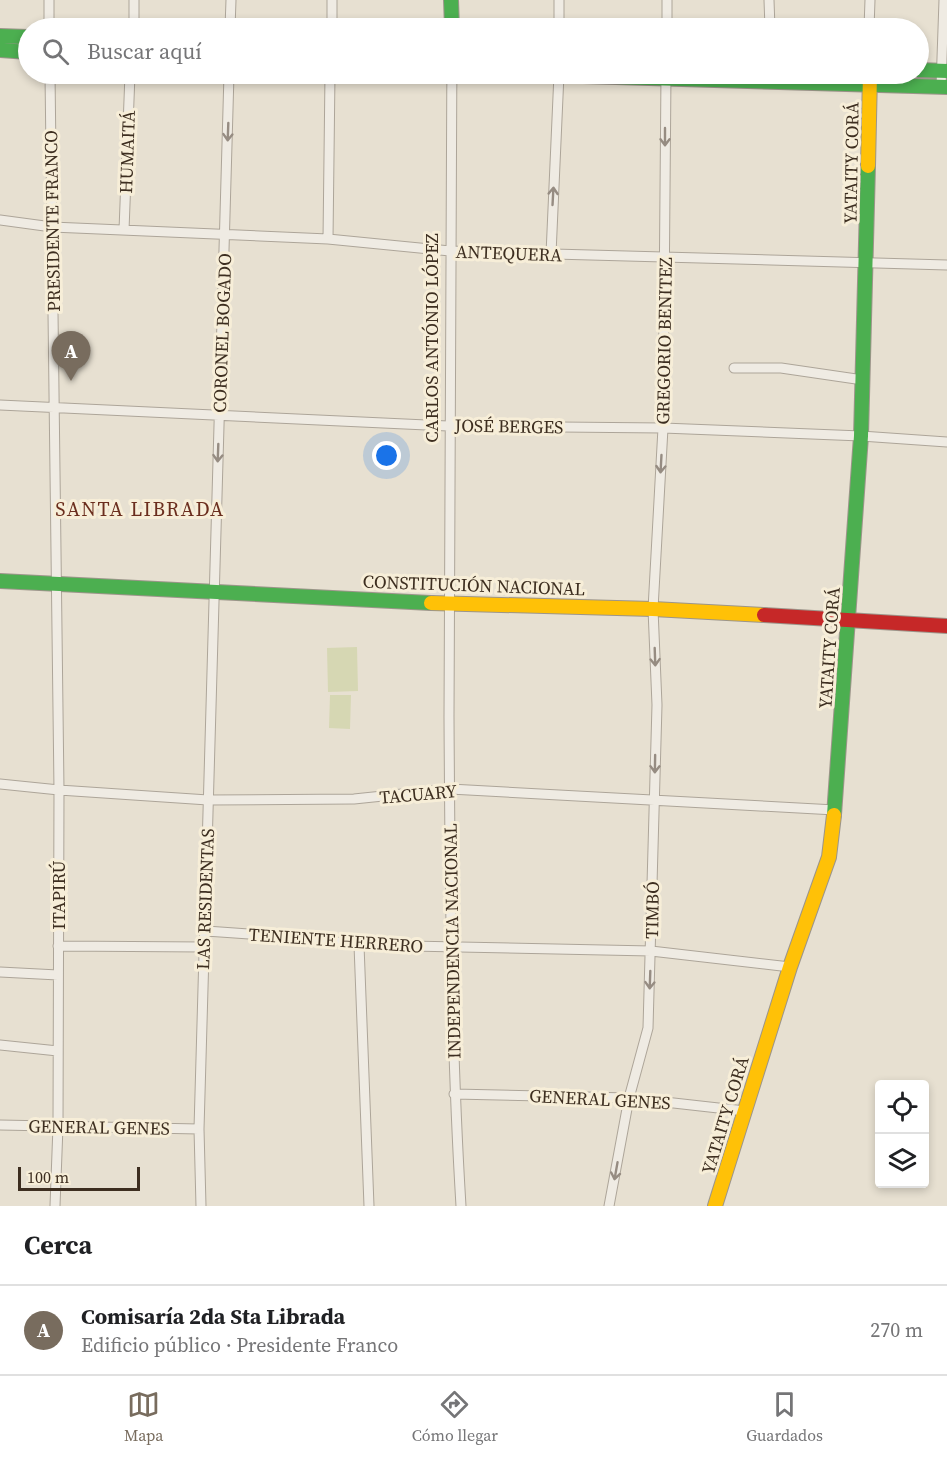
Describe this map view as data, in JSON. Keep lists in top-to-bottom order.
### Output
{
  "streets": {
    "street": [
      "HUMAITÁ",
      "YATAITY CORÁ",
      "PRESIDENTE FRANCO",
      "ANTEQUERA",
      "CORONEL BOGADO",
      "CARLOS ANTÓNIO LÓPEZ",
      "GREGORIO BENITEZ",
      "JOSÉ BERGES",
      "CONSTITUCIÓN NACIONAL",
      "TACUARY",
      "ITAPIRÚ",
      "LAS RESIDENTAS",
      "TIMBÓ",
      "TENIENTE HERRERO",
      "INDEPENDENCIA NACIONAL",
      "GENERAL GENES"
    ]
  },
  "crossings": [
    ["HUMAITÁ", "ANTEQUERA"],
    ["YATAITY CORÁ", "ANTEQUERA"],
    ["YATAITY CORÁ", "JOSÉ BERGES"],
    ["YATAITY CORÁ", "CONSTITUCIÓN NACIONAL"],
    ["YATAITY CORÁ", "TACUARY"],
    ["YATAITY CORÁ", "TENIENTE HERRERO"],
    ["YATAITY CORÁ", "GENERAL GENES"],
    ["PRESIDENTE FRANCO", "ANTEQUERA"],
    ["PRESIDENTE FRANCO", "JOSÉ BERGES"],
    ["PRESIDENTE FRANCO", "CONSTITUCIÓN NACIONAL"],
    ["PRESIDENTE FRANCO", "ITAPIRÚ"],
    ["ANTEQUERA", "CORONEL BOGADO"],
    ["ANTEQUERA", "CARLOS ANTÓNIO LÓPEZ"],
    ["ANTEQUERA", "GREGORIO BENITEZ"],
    ["CORONEL BOGADO", "JOSÉ BERGES"],
    ["CORONEL BOGADO", "CONSTITUCIÓN NACIONAL"],
    ["CORONEL BOGADO", "LAS RESIDENTAS"],
    ["CARLOS ANTÓNIO LÓPEZ", "JOSÉ BERGES"],
    ["CARLOS ANTÓNIO LÓPEZ", "CONSTITUCIÓN NACIONAL"],
    ["CARLOS ANTÓNIO LÓPEZ", "INDEPENDENCIA NACIONAL"],
    ["GREGORIO BENITEZ", "JOSÉ BERGES"],
    ["GREGORIO BENITEZ", "CONSTITUCIÓN NACIONAL"],
    ["GREGORIO BENITEZ", "TIMBÓ"],
    ["CONSTITUCIÓN NACIONAL", "ITAPIRÚ"],
    ["CONSTITUCIÓN NACIONAL", "LAS RESIDENTAS"],
    ["CONSTITUCIÓN NACIONAL", "TIMBÓ"],
    ["CONSTITUCIÓN NACIONAL", "INDEPENDENCIA NACIONAL"],
    ["TACUARY", "ITAPIRÚ"],
    ["TACUARY", "LAS RESIDENTAS"],
    ["TACUARY", "TIMBÓ"],
    ["TACUARY", "INDEPENDENCIA NACIONAL"],
    ["ITAPIRÚ", "GENERAL GENES"],
    ["LAS RESIDENTAS", "TENIENTE HERRERO"],
    ["LAS RESIDENTAS", "GENERAL GENES"],
    ["TIMBÓ", "TENIENTE HERRERO"],
    ["TIMBÓ", "GENERAL GENES"],
    ["TENIENTE HERRERO", "INDEPENDENCIA NACIONAL"],
    ["INDEPENDENCIA NACIONAL", "GENERAL GENES"]
  ],
  "one_way": ["CORONEL BOGADO", "GREGORIO BENITEZ", "TIMBÓ"],
  "districts": ["SANTA LIBRADA"],
  "scale_bar": "100 m",
  "page": {
    "search": "Buscar aquí",
    "pins": "A",
    "scale": "100 m",
    "heading": "Cerca",
    "list": [
      {
        "mark": "A",
        "name": "Comisaría 2da Sta Librada",
        "note": "Edificio público · Presidente Franco",
        "value": "270 m"
      }
    ],
    "nav": ["Mapa", "Cómo llegar", "Guardados"]
  }
}
